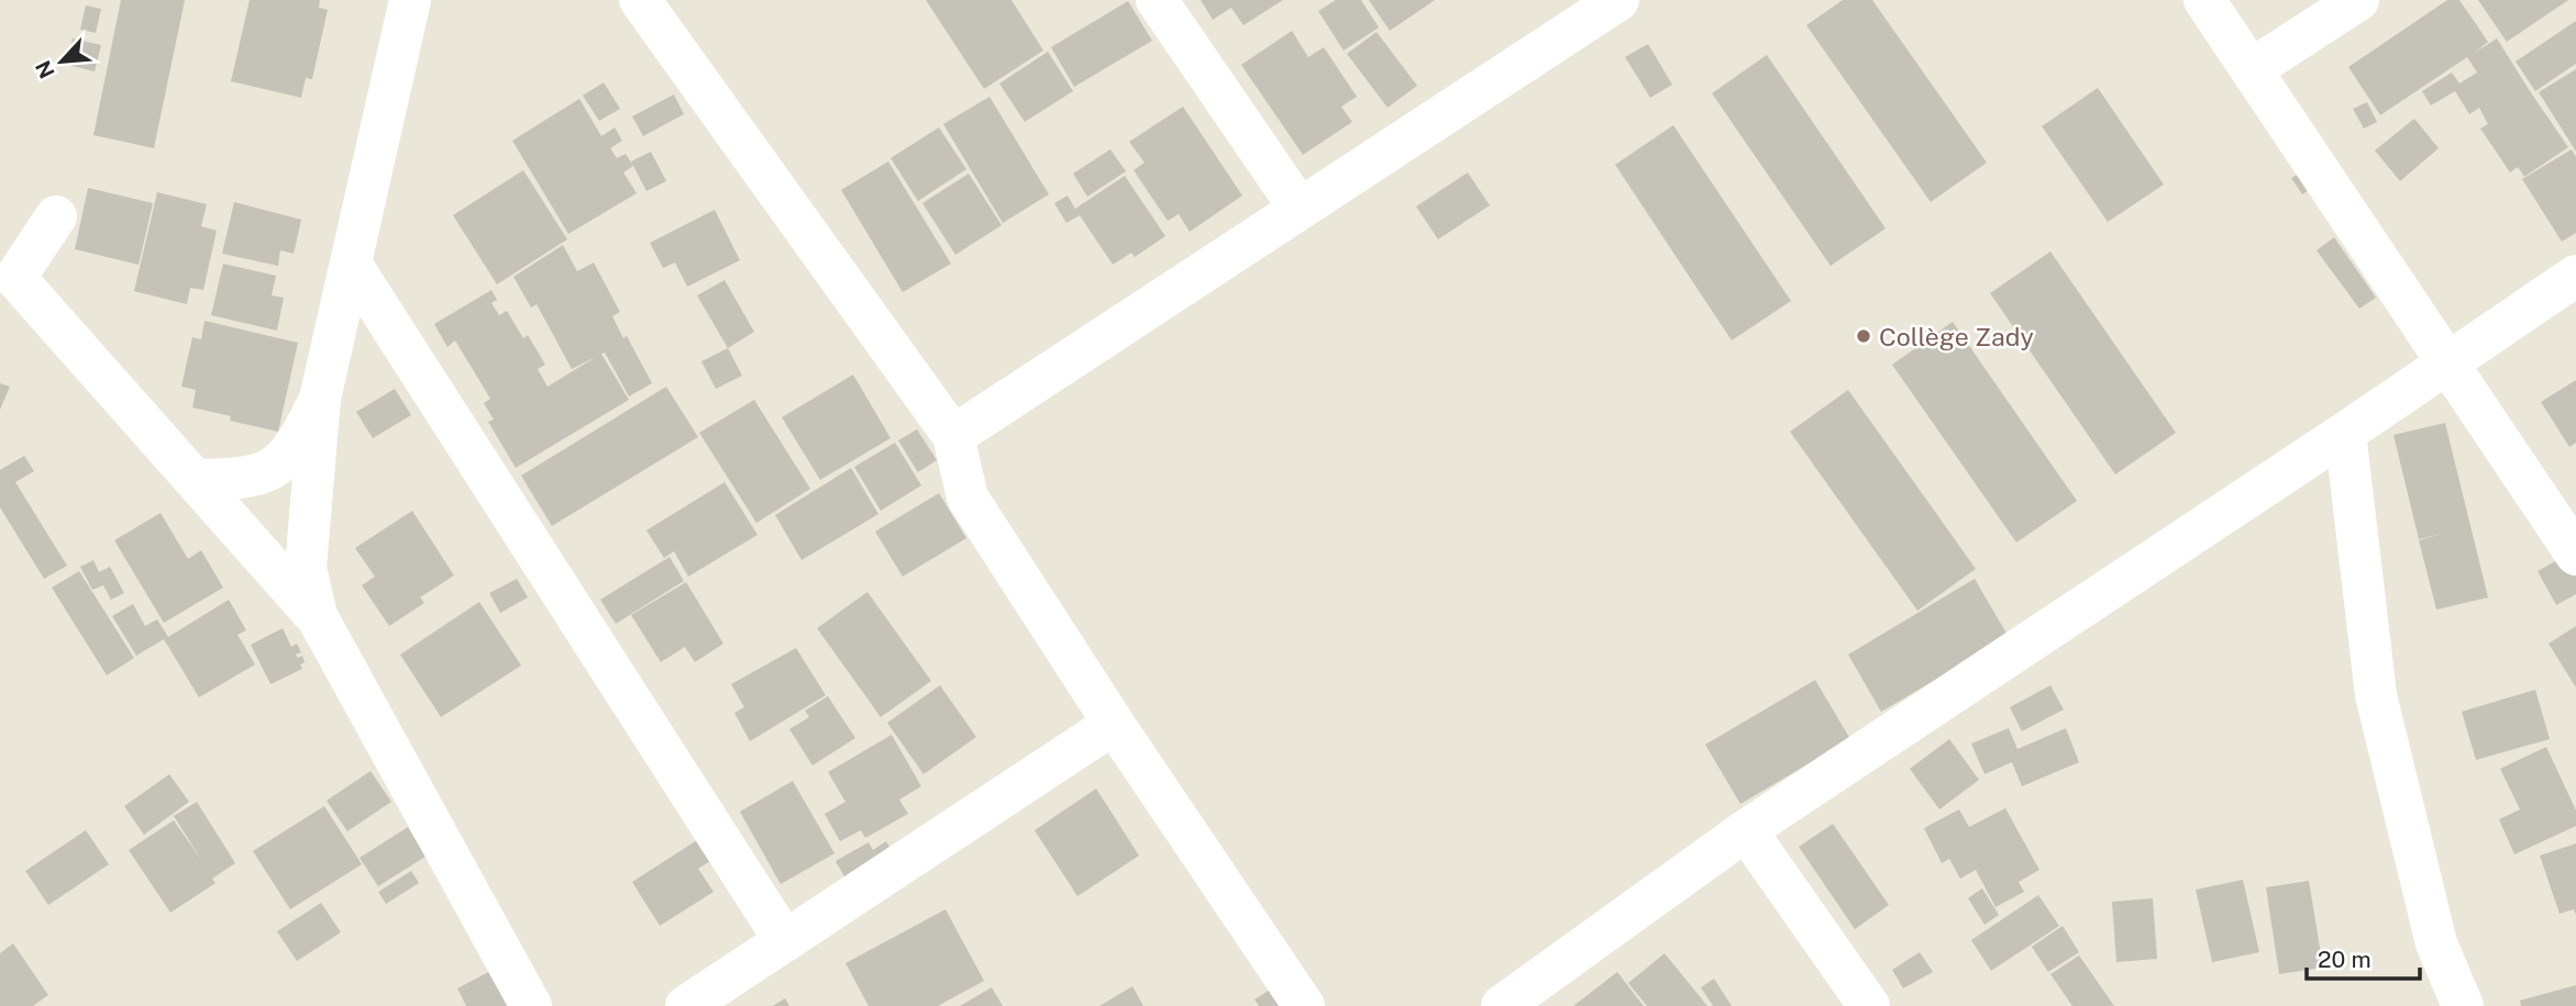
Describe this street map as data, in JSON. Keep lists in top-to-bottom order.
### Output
{
  "places": ["Collège Zady"],
  "scale_bar": "20 m",
  "north": "bottom left"
}
